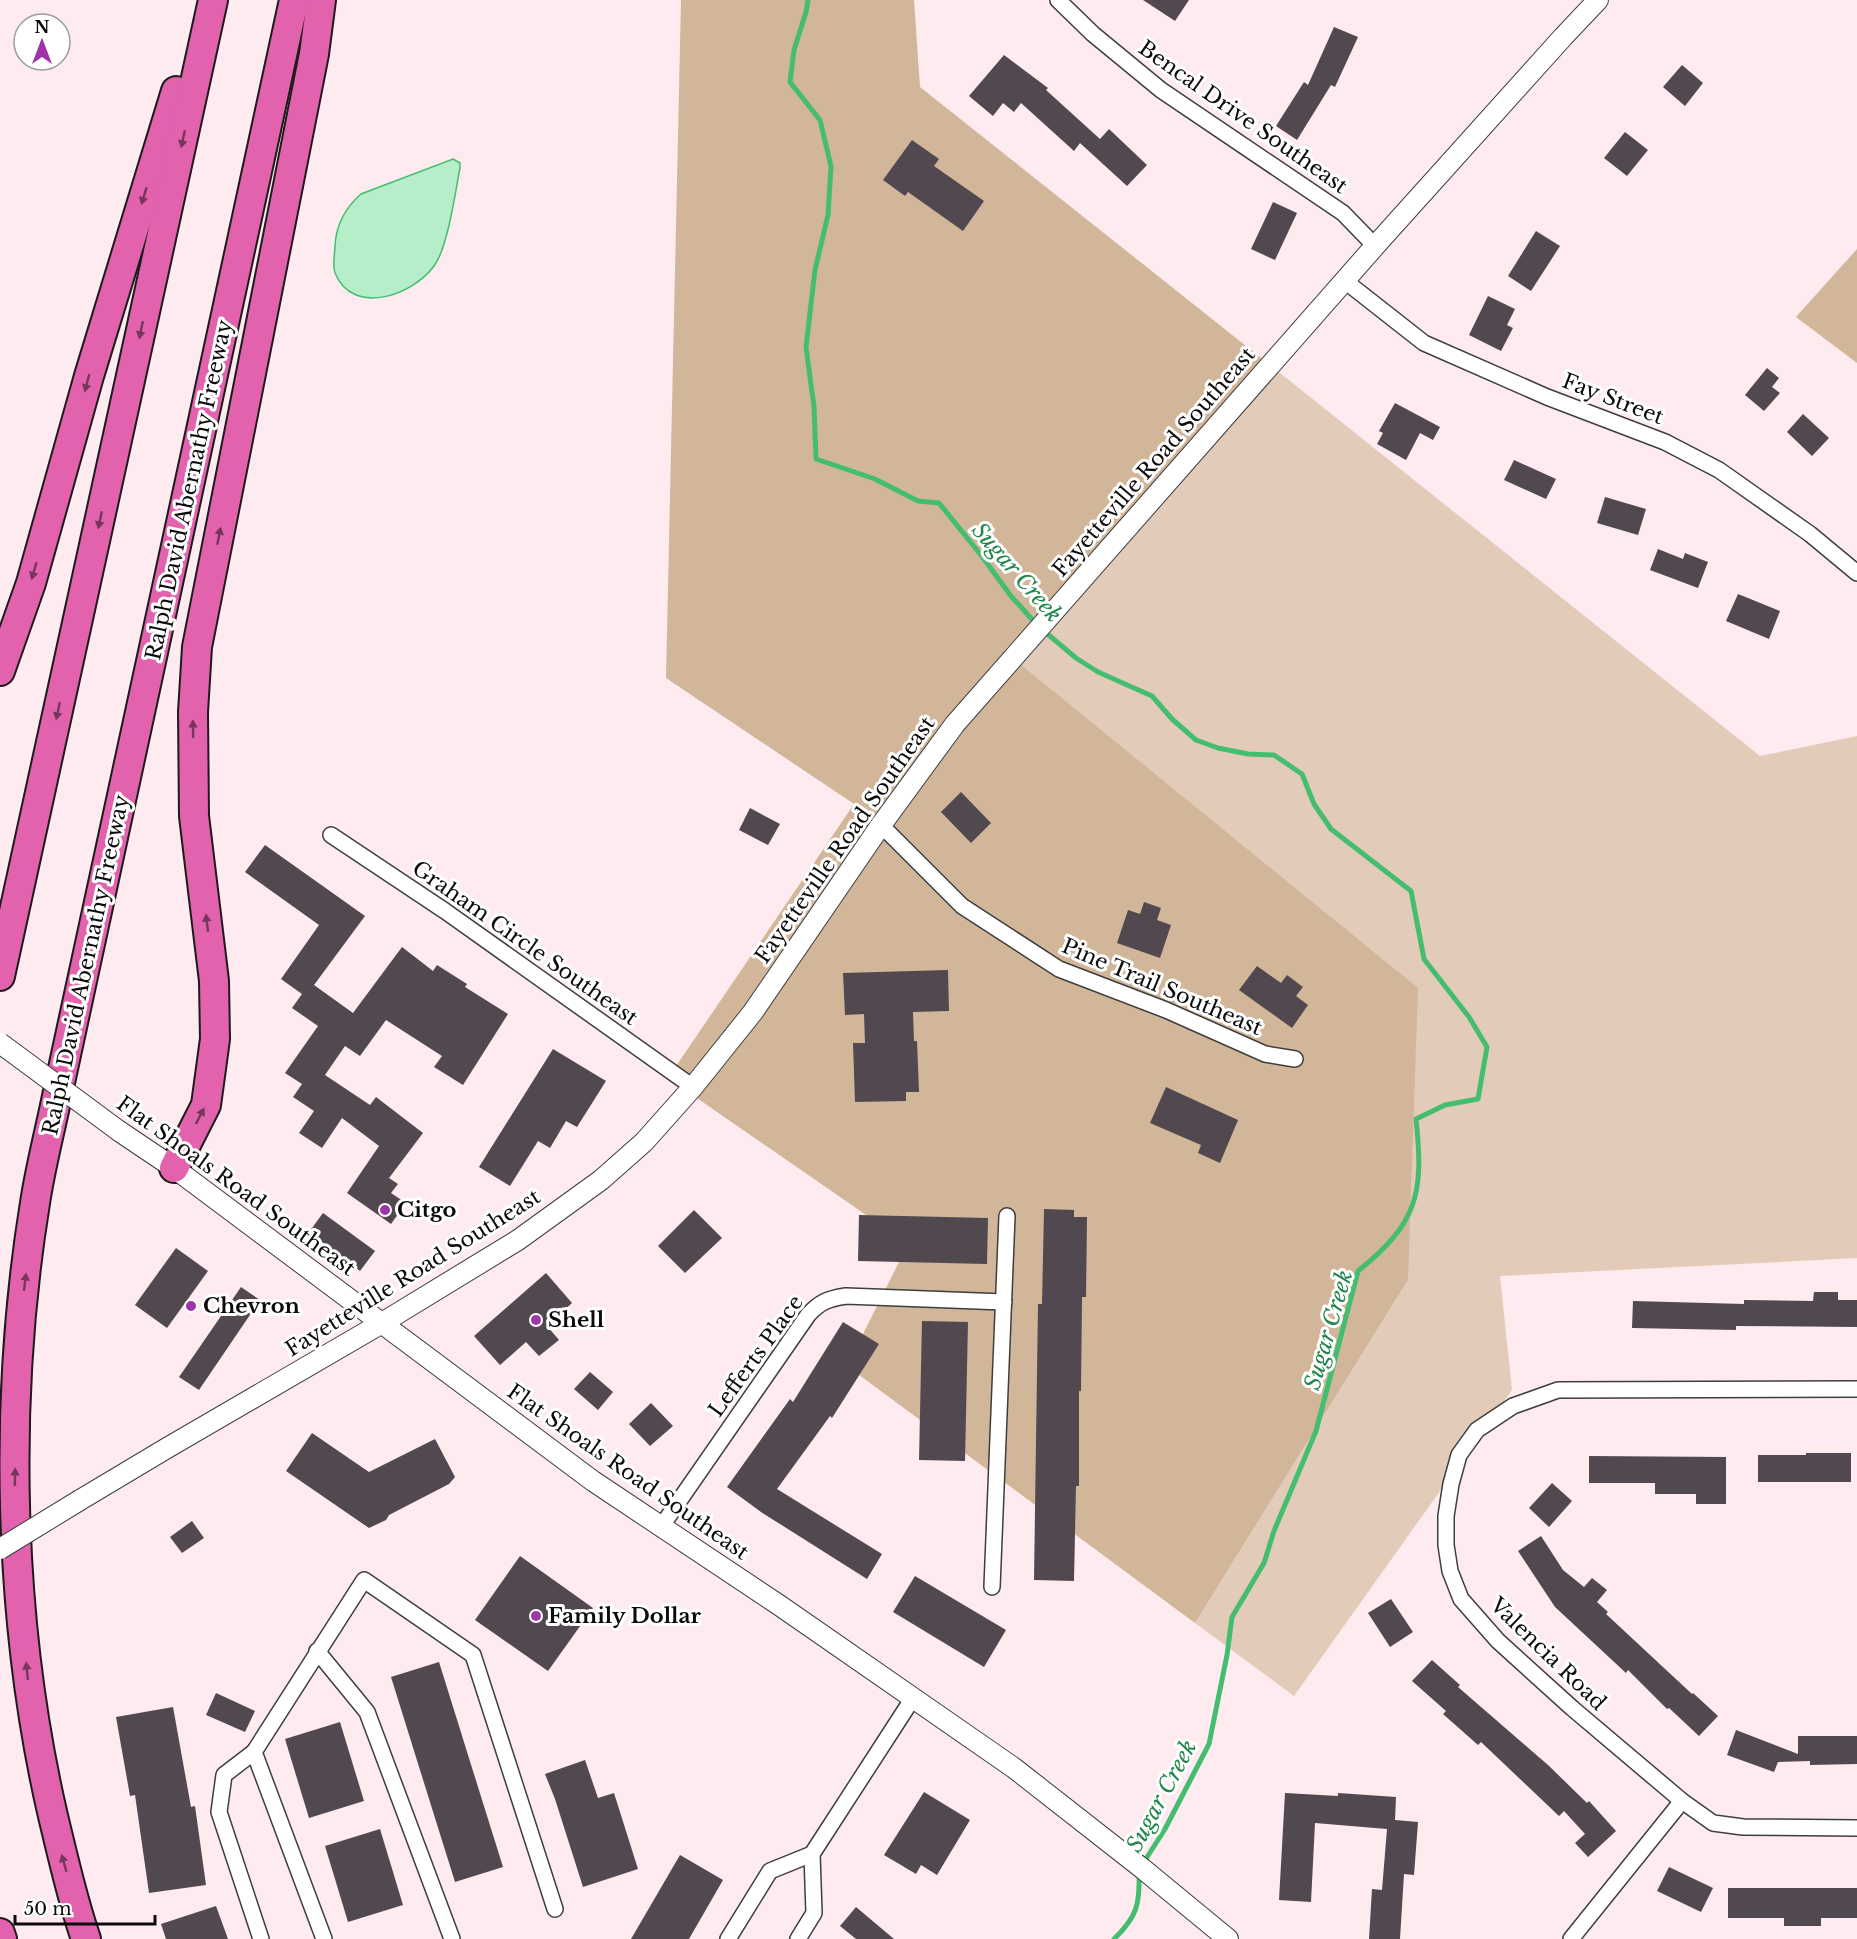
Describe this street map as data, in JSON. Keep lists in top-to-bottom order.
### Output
{
  "streets": {
    "highway": ["Ralph David Abernathy Freeway"],
    "street": [
      "Bencal Drive Southeast",
      "Fay Street",
      "Fayetteville Road Southeast",
      "Graham Circle Southeast",
      "Pine Trail Southeast",
      "Flat Shoals Road Southeast",
      "Lefferts Place",
      "Valencia Road"
    ]
  },
  "crossings": [
    ["Bencal Drive Southeast", "Fayetteville Road Southeast"],
    ["Fay Street", "Fayetteville Road Southeast"],
    ["Fayetteville Road Southeast", "Graham Circle Southeast"],
    ["Fayetteville Road Southeast", "Pine Trail Southeast"],
    ["Fayetteville Road Southeast", "Flat Shoals Road Southeast"],
    ["Flat Shoals Road Southeast", "Lefferts Place"]
  ],
  "water": ["Sugar Creek"],
  "places": [
    "Citgo",
    "Chevron",
    "Shell",
    "Family Dollar"
  ],
  "scale_bar": "50 m",
  "north": "top"
}
